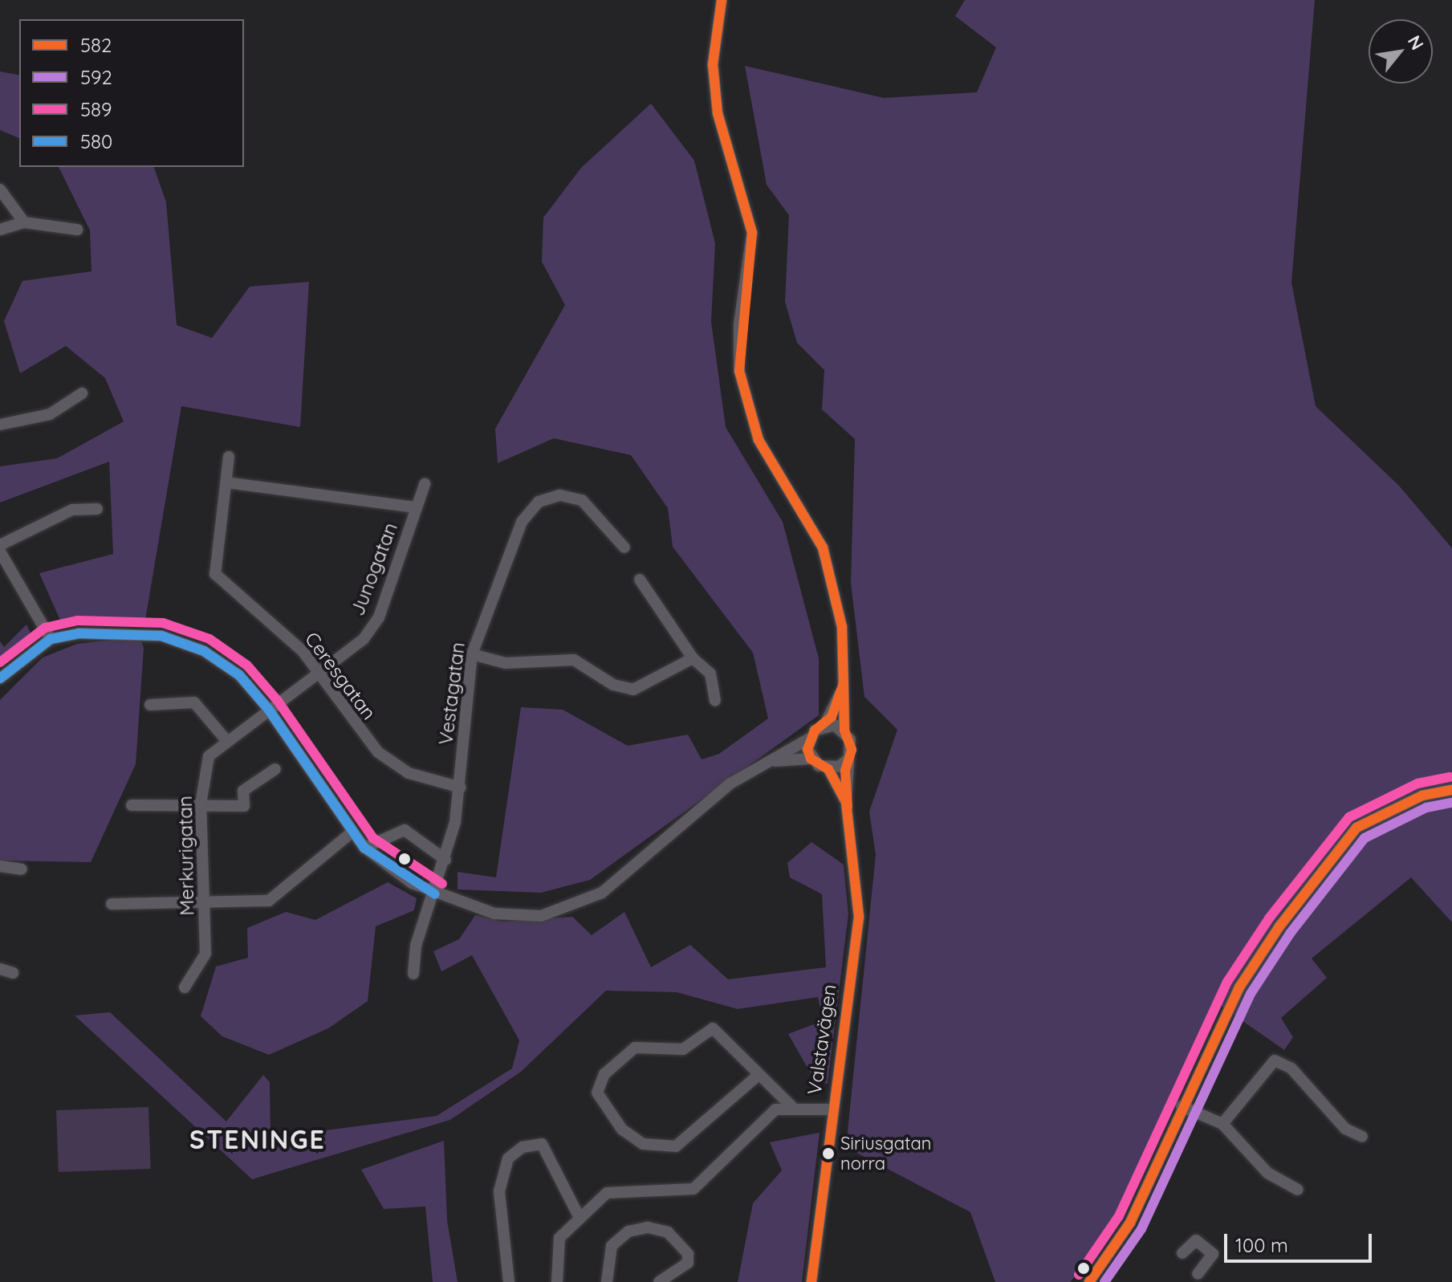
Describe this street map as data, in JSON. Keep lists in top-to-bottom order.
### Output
{
  "streets": {
    "street": [
      "Junogatan",
      "Ceresgatan",
      "Vestagatan",
      "Merkurigatan",
      "Valstavägen"
    ]
  },
  "crossings": [
    ["Junogatan", "Ceresgatan"],
    ["Junogatan", "Merkurigatan"],
    ["Ceresgatan", "Vestagatan"]
  ],
  "districts": ["STENINGE"],
  "places": ["Siriusgatan norra"],
  "lines": [
    "transit line 582",
    "transit line 589",
    "transit line 580",
    "transit line 592"
  ],
  "legend": [
    "582",
    "592",
    "589",
    "580"
  ],
  "scale_bar": "100 m",
  "north": "top right"
}
